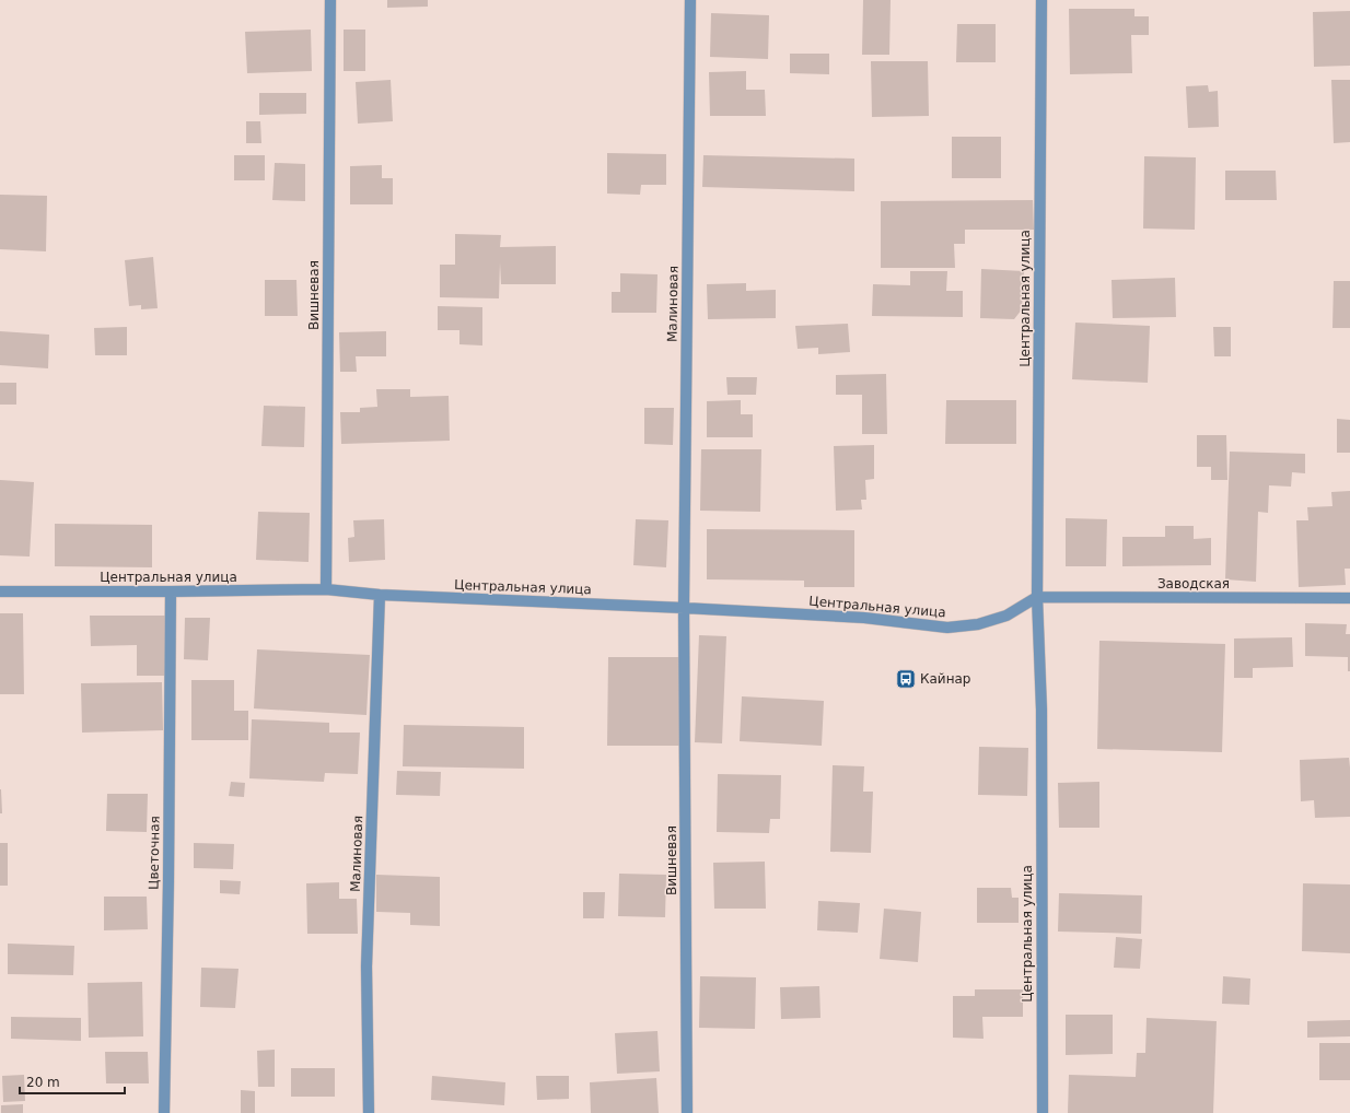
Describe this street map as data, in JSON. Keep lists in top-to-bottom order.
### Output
{
  "streets": {
    "street": [
      "Вишневая",
      "Центральная улица",
      "Малиновая",
      "Заводская",
      "Цветочная"
    ]
  },
  "crossings": [
    ["Вишневая", "Центральная улица"],
    ["Вишневая", "Малиновая"],
    ["Центральная улица", "Малиновая"],
    ["Центральная улица", "Заводская"],
    ["Центральная улица", "Цветочная"]
  ],
  "places": {
    "bus stop": ["Кайнар"]
  },
  "scale_bar": "20 m"
}
